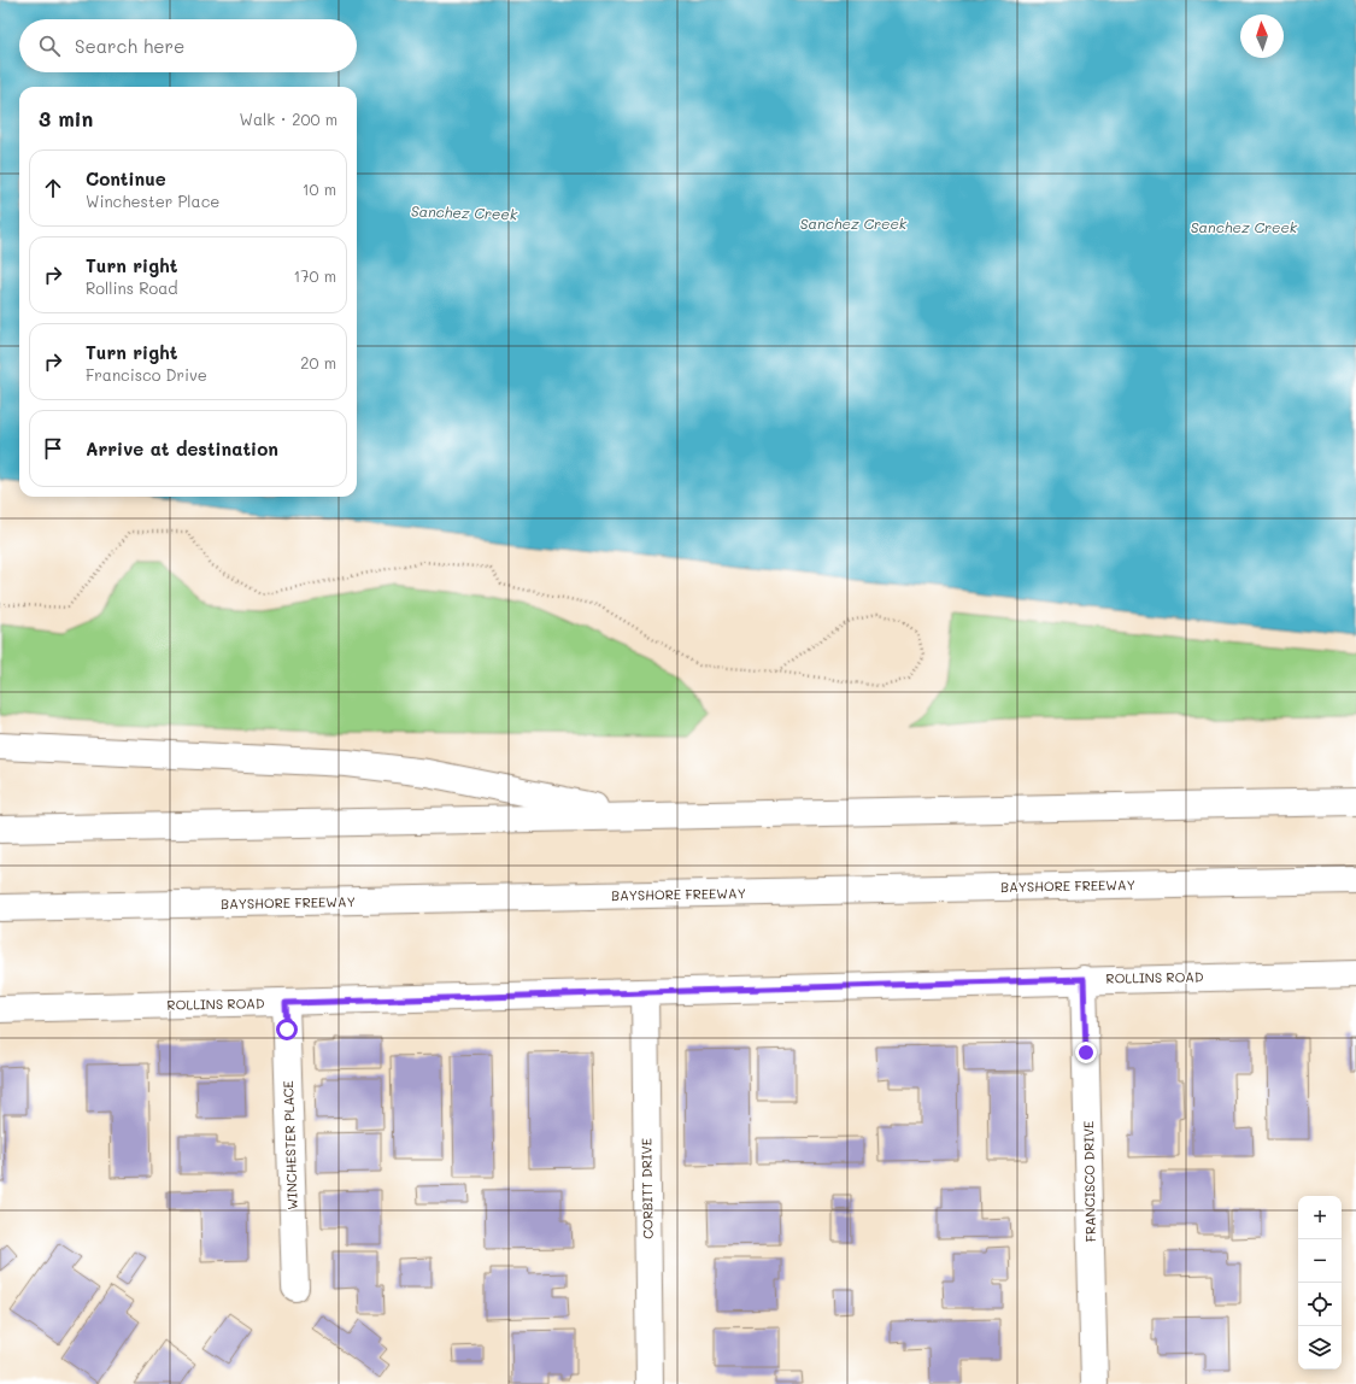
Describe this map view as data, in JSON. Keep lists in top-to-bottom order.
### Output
{
  "streets": {
    "main road": [
      "BAYSHORE FREEWAY",
      "ROLLINS ROAD",
      "WINCHESTER PLACE",
      "FRANCISCO DRIVE",
      "CORBITT DRIVE"
    ]
  },
  "crossings": [
    ["ROLLINS ROAD", "WINCHESTER PLACE"],
    ["ROLLINS ROAD", "FRANCISCO DRIVE"],
    ["ROLLINS ROAD", "CORBITT DRIVE"]
  ],
  "water": ["Sanchez Creek"],
  "north": "top",
  "page": {
    "search": "Search here",
    "heading": ["3 min", "Walk · 200 m"],
    "list": [
      ["Continue", "Winchester Place", "10 m"],
      ["Turn right", "Rollins Road", "170 m"],
      ["Turn right", "Francisco Drive", "20 m"],
      "Arrive at destination"
    ],
    "map_buttons": ["+", "−"]
  }
}
